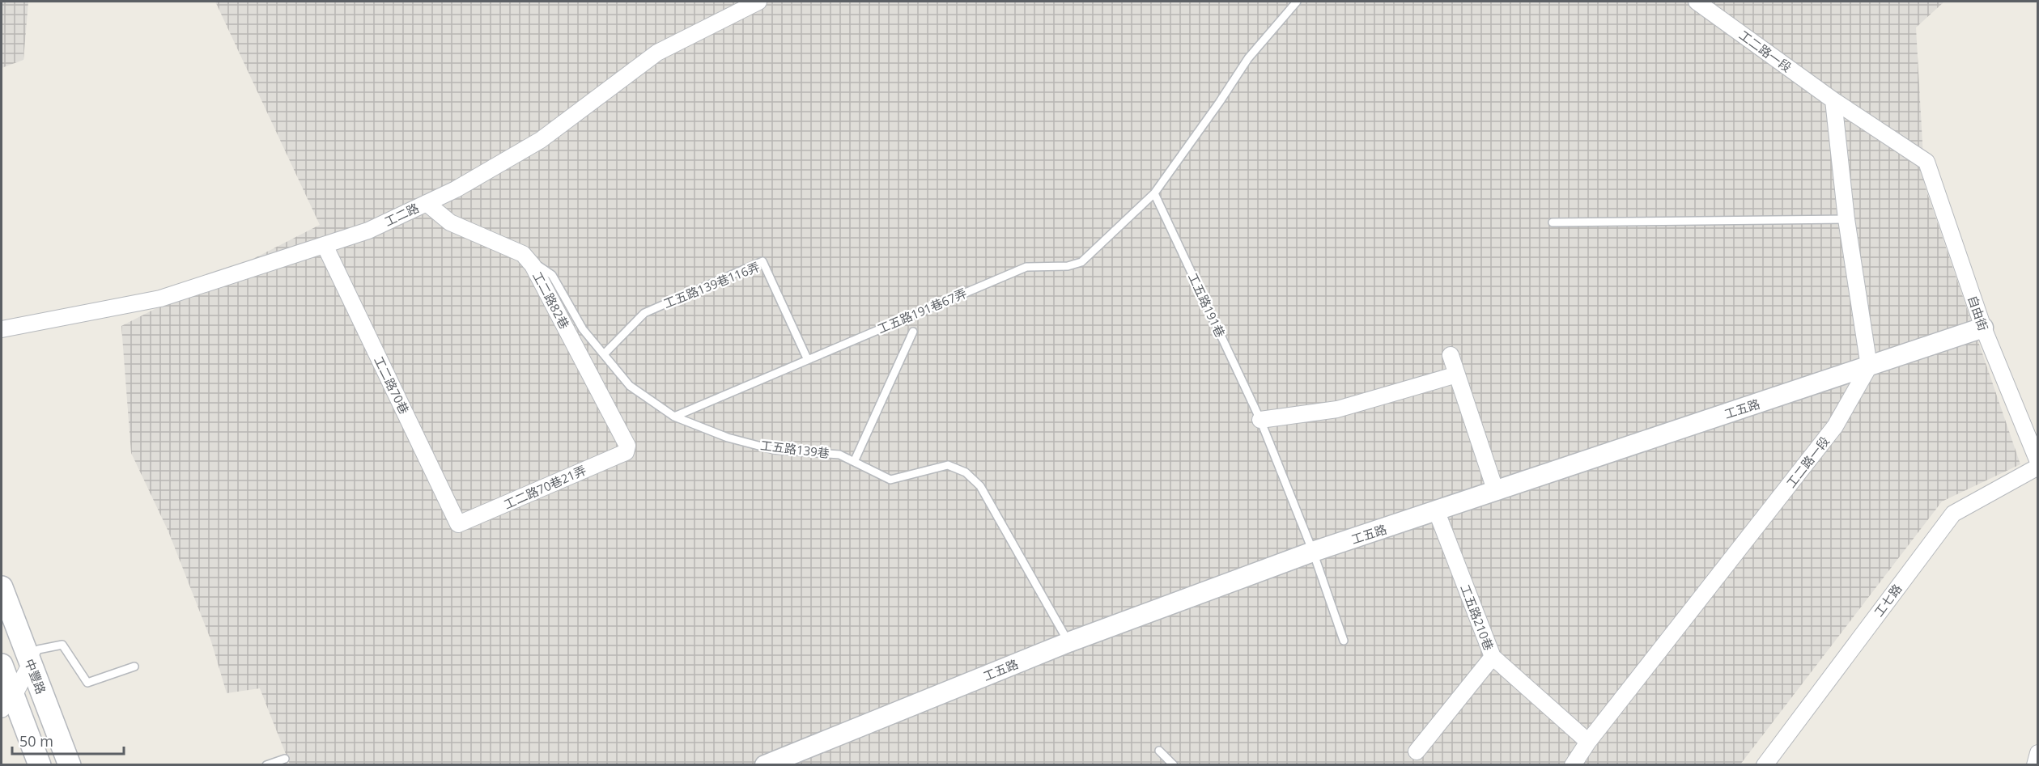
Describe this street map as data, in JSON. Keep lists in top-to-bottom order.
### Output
{
  "streets": {
    "main road": ["中豐路"],
    "street": [
      "工二路一段",
      "工二路",
      "工二路82巷",
      "自由街",
      "工二路70巷",
      "工五路",
      "工二路70巷21弄",
      "工七路",
      "工五路210巷"
    ],
    "lane": [
      "工五路139巷116弄",
      "工五路191巷",
      "工五路191巷67弄",
      "工五路139巷"
    ]
  },
  "crossings": [
    ["工二路一段", "自由街"],
    ["工二路一段", "工五路"],
    ["工二路一段", "工五路210巷"],
    ["工二路", "工二路70巷"],
    ["工五路139巷116弄", "工五路191巷67弄"],
    ["工五路139巷116弄", "工五路139巷"],
    ["工二路82巷", "工五路139巷"],
    ["工二路82巷", "工二路70巷21弄"],
    ["工五路191巷", "工五路191巷67弄"],
    ["工五路191巷", "工五路"],
    ["工五路191巷67弄", "工五路139巷"],
    ["自由街", "工五路"],
    ["工二路70巷", "工二路70巷21弄"],
    ["工五路", "工五路139巷"],
    ["工五路", "工五路210巷"]
  ],
  "scale_bar": "50 m"
}
